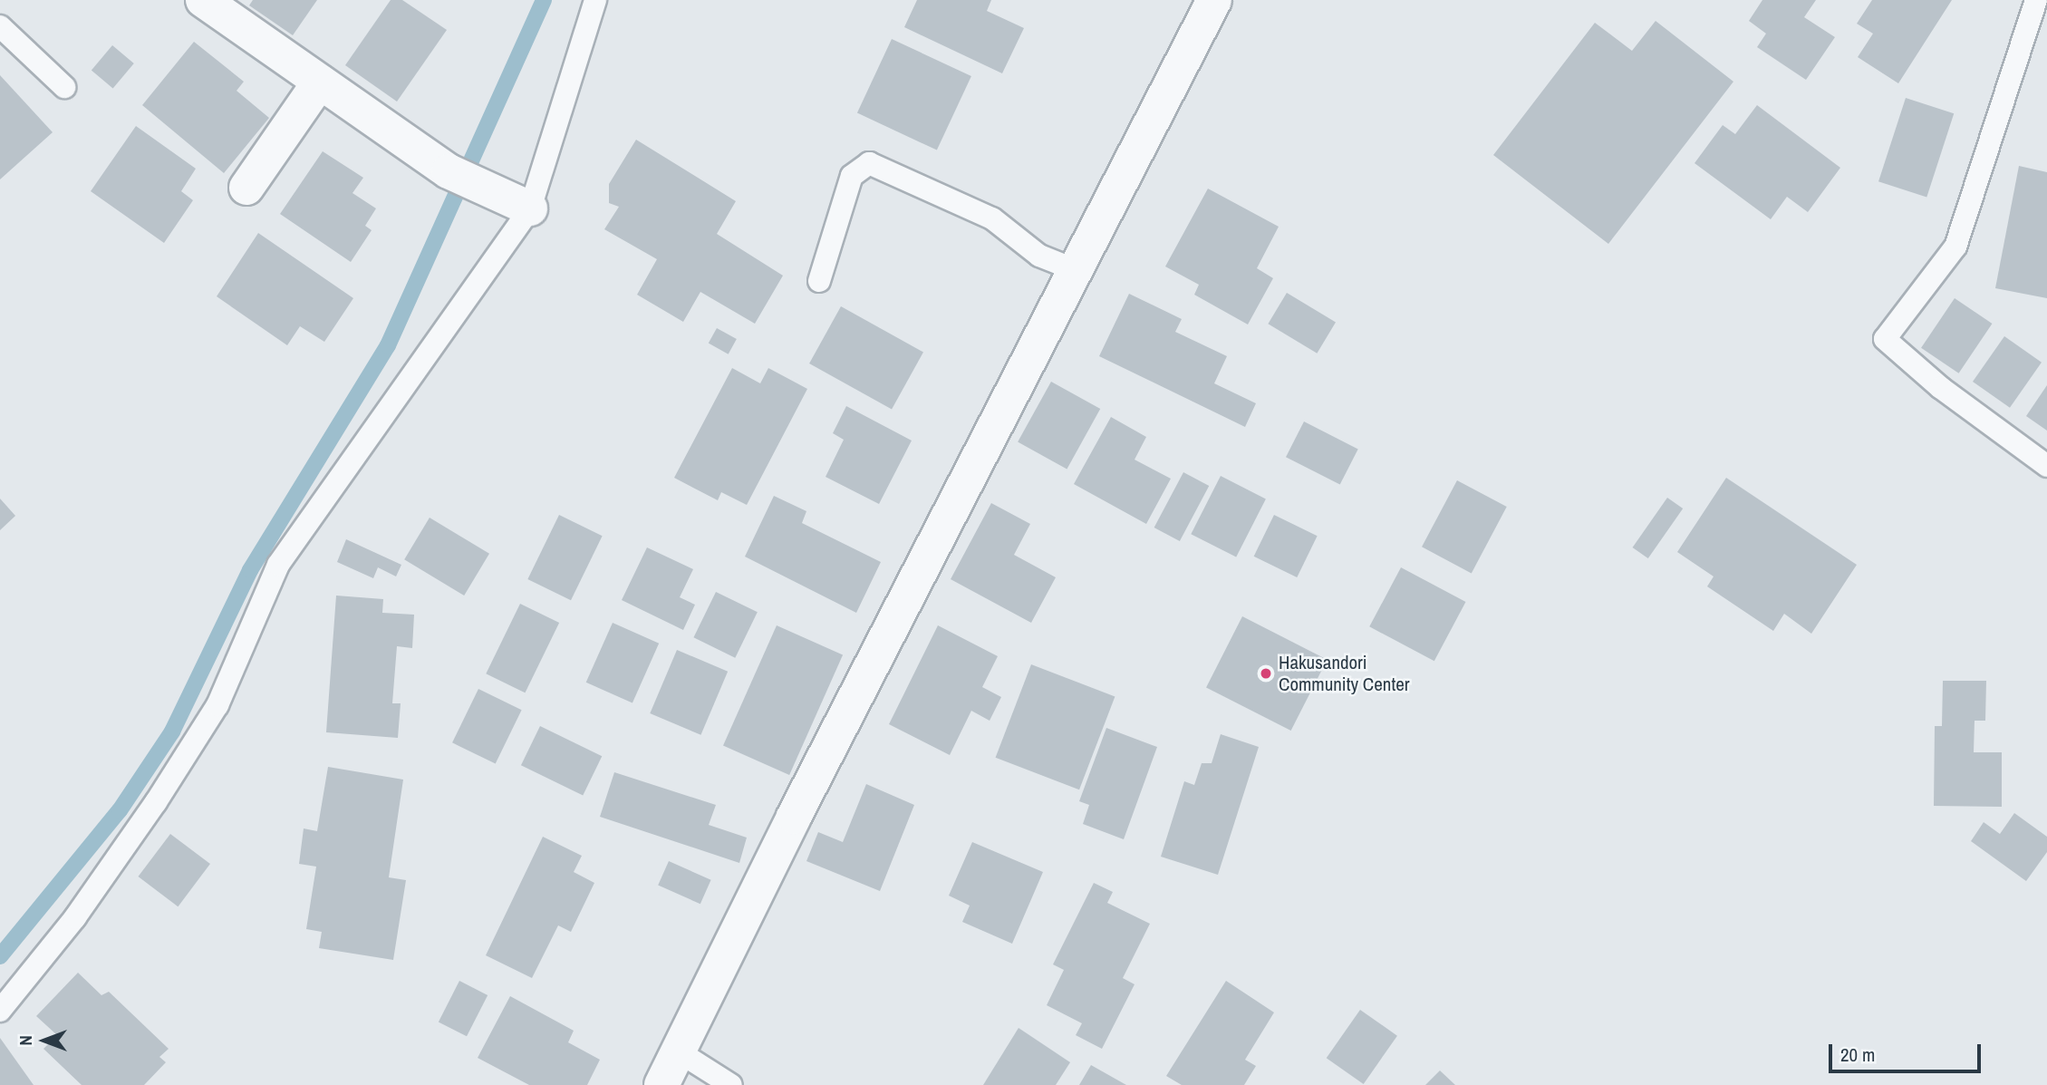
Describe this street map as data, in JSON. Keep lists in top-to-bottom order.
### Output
{
  "places": ["Hakusandori Community Center"],
  "scale_bar": "20 m",
  "north": "left"
}
